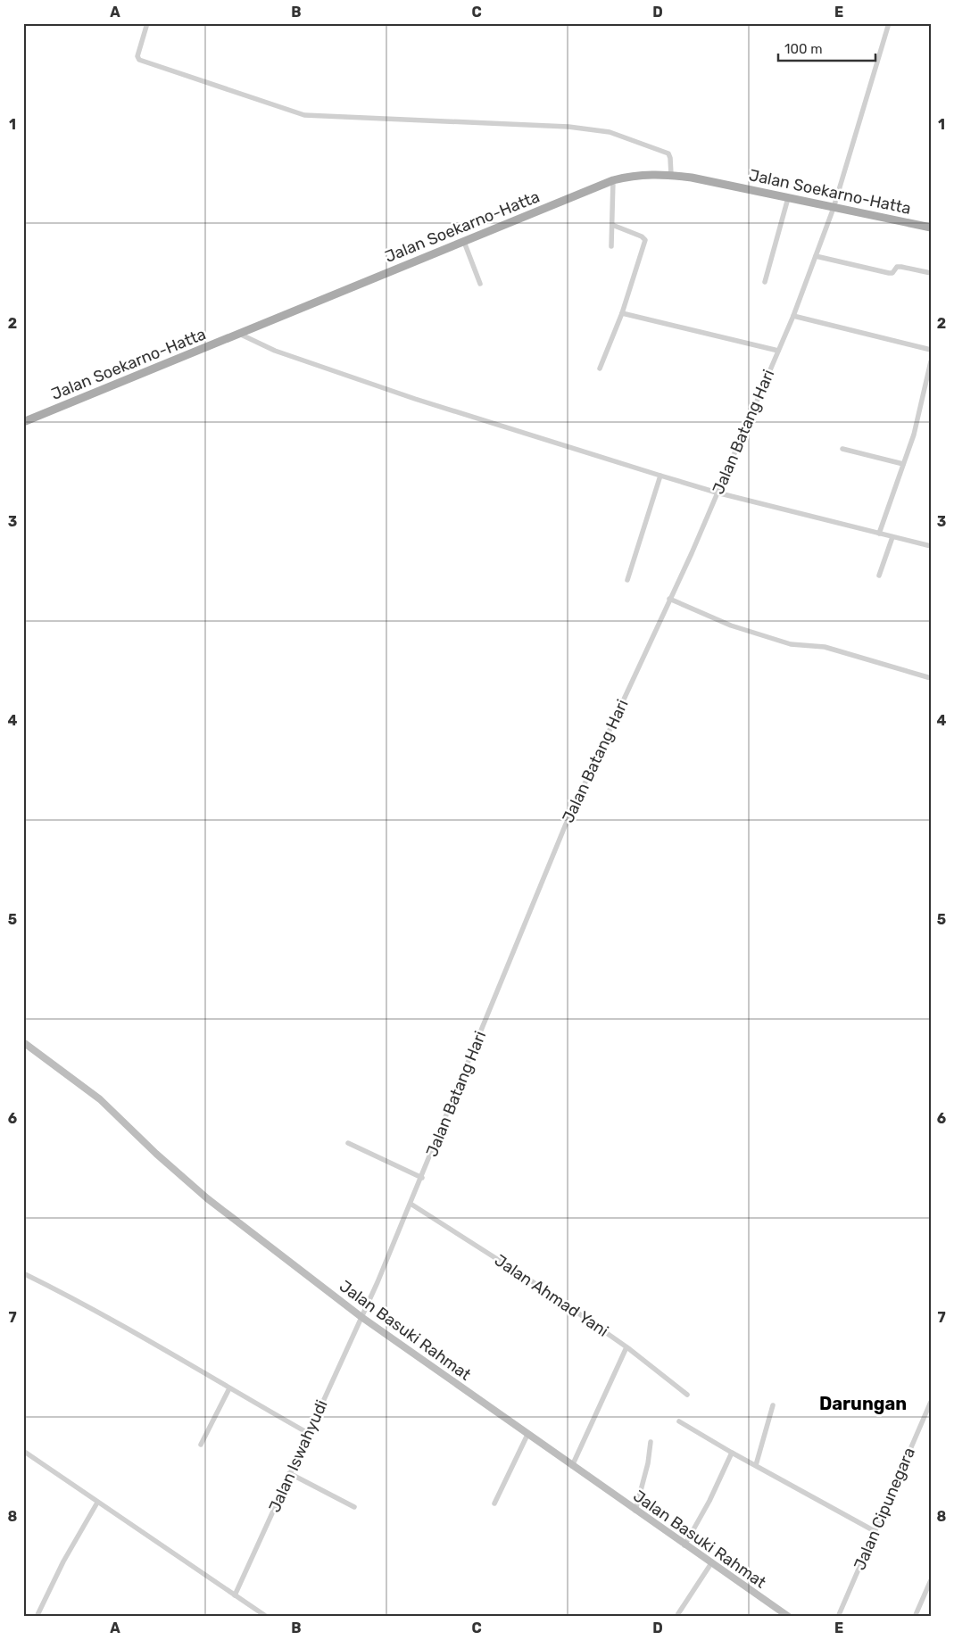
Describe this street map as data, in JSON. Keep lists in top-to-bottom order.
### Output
{
  "streets": {
    "main road": ["Jalan Soekarno-Hatta", "Jalan Basuki Rahmat"],
    "street": [
      "Jalan Batang Hari",
      "Jalan Ahmad Yani",
      "Jalan Iswahyudi",
      "Jalan Cipunegara"
    ]
  },
  "crossings": [
    ["Jalan Soekarno-Hatta", "Jalan Batang Hari"],
    ["Jalan Batang Hari", "Jalan Ahmad Yani"],
    ["Jalan Batang Hari", "Jalan Basuki Rahmat"],
    ["Jalan Batang Hari", "Jalan Iswahyudi"],
    ["Jalan Basuki Rahmat", "Jalan Iswahyudi"]
  ],
  "districts": ["Darungan"],
  "scale_bar": "100 m",
  "grid": {
    "columns": [
      "A",
      "B",
      "C",
      "D",
      "E"
    ],
    "rows": [
      "1",
      "2",
      "3",
      "4",
      "5",
      "6",
      "7",
      "8"
    ]
  }
}
